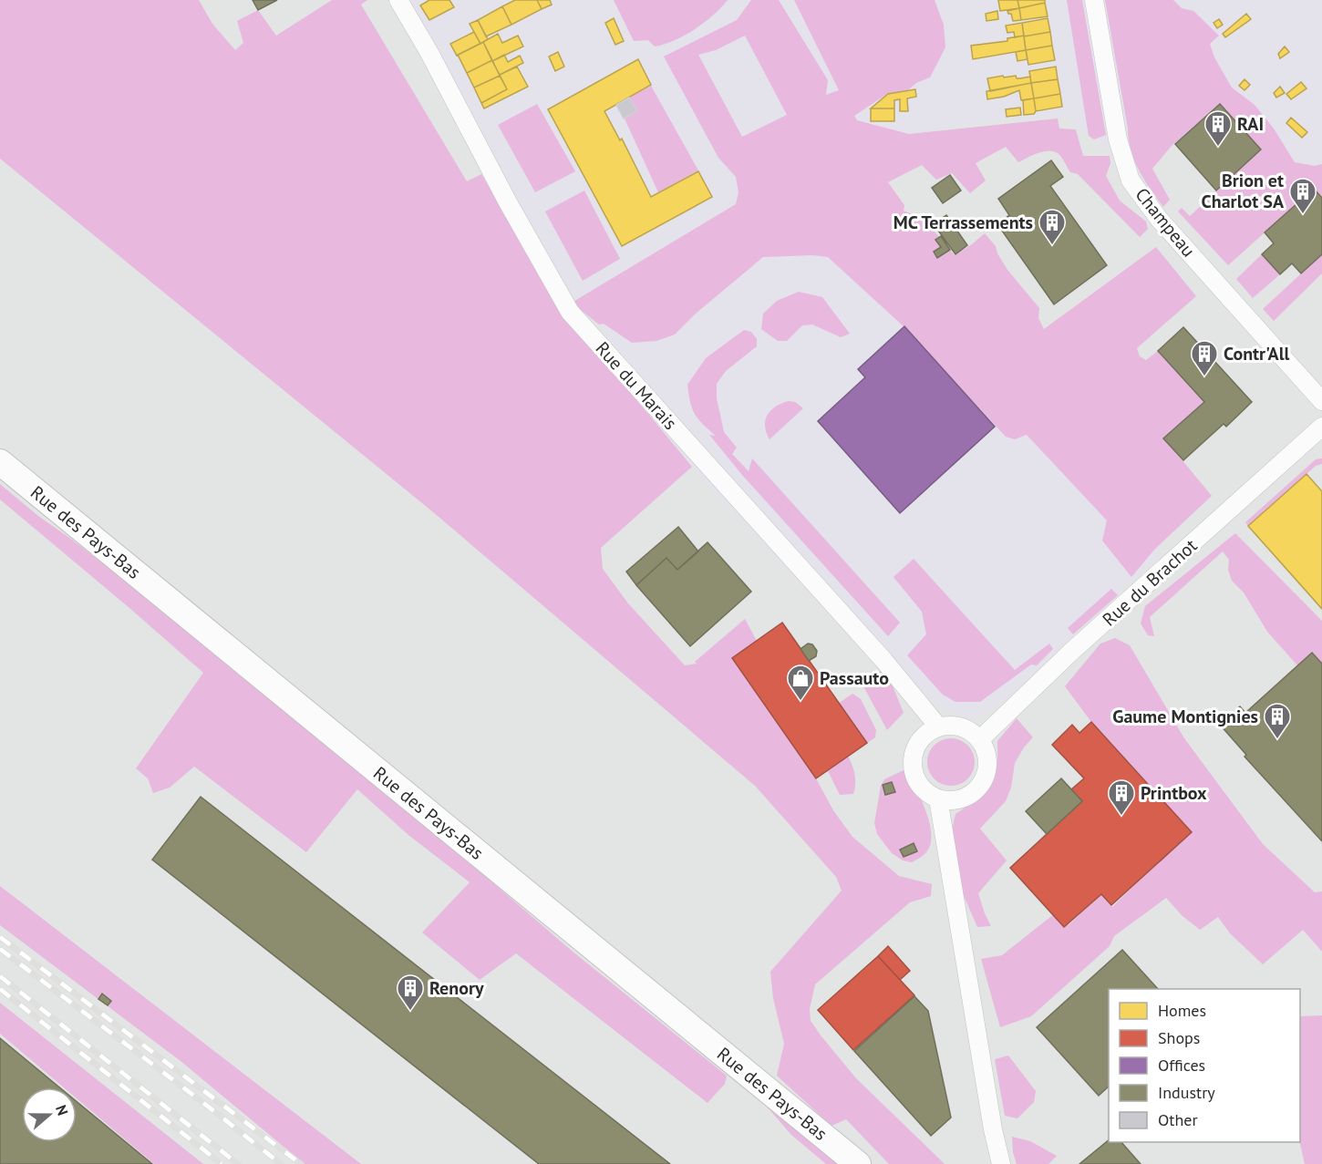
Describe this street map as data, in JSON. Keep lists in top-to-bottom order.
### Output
{
  "streets": {
    "street": [
      "Champeau",
      "Rue du Marais",
      "Rue des Pays-Bas",
      "Rue du Brachot"
    ]
  },
  "crossings": [
    ["Rue du Marais", "Rue du Brachot"]
  ],
  "places": {
    "building": [
      "RAI",
      "Brion et Charlot SA",
      "MC Terrassements",
      "Contr'All",
      "Gaume Montignies",
      "Printbox",
      "Renory"
    ],
    "shop": ["Passauto"]
  },
  "legend": [
    "Homes",
    "Shops",
    "Offices",
    "Industry",
    "Other"
  ],
  "north": "right"
}
